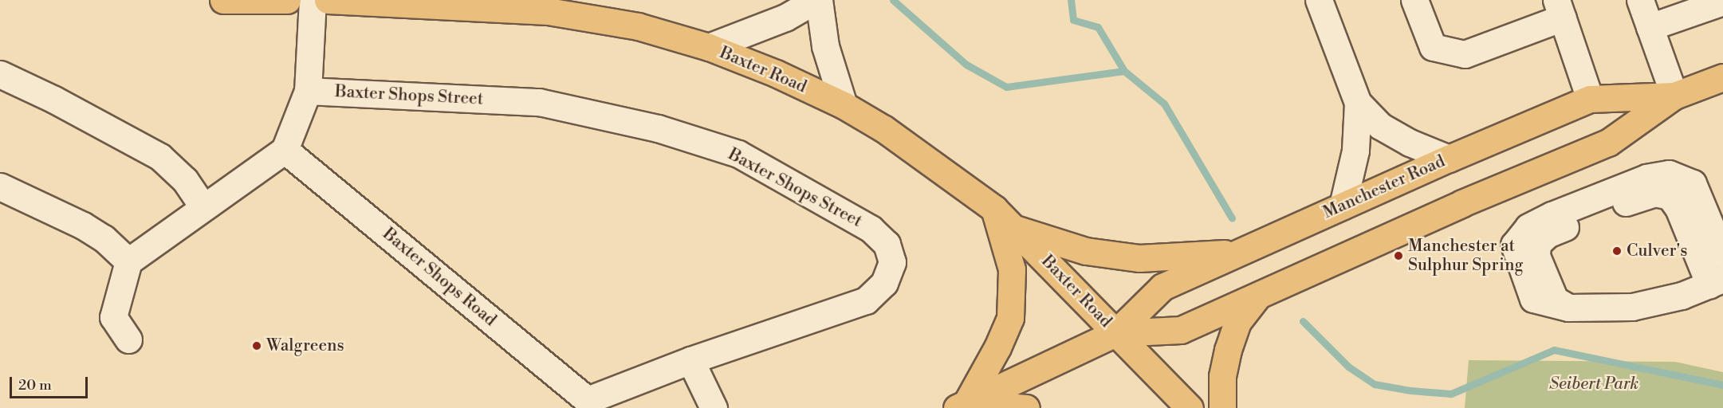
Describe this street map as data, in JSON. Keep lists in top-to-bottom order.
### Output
{
  "streets": {
    "main road": ["Baxter Road", "Manchester Road"],
    "street": ["Baxter Shops Street", "Baxter Shops Road"]
  },
  "crossings": [
    ["Baxter Road", "Manchester Road"],
    ["Baxter Shops Street", "Baxter Shops Road"]
  ],
  "parks": ["Seibert Park"],
  "places": ["Culver's", "Manchester at Sulphur Spring", "Walgreens"],
  "scale_bar": "20 m"
}
